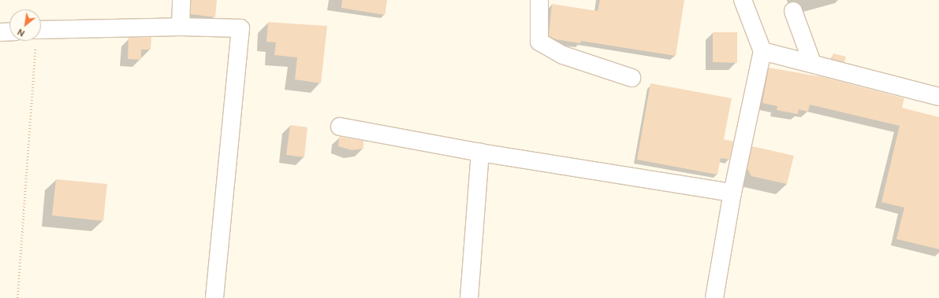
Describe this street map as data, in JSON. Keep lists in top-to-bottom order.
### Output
{
  "north": "bottom left"
}
